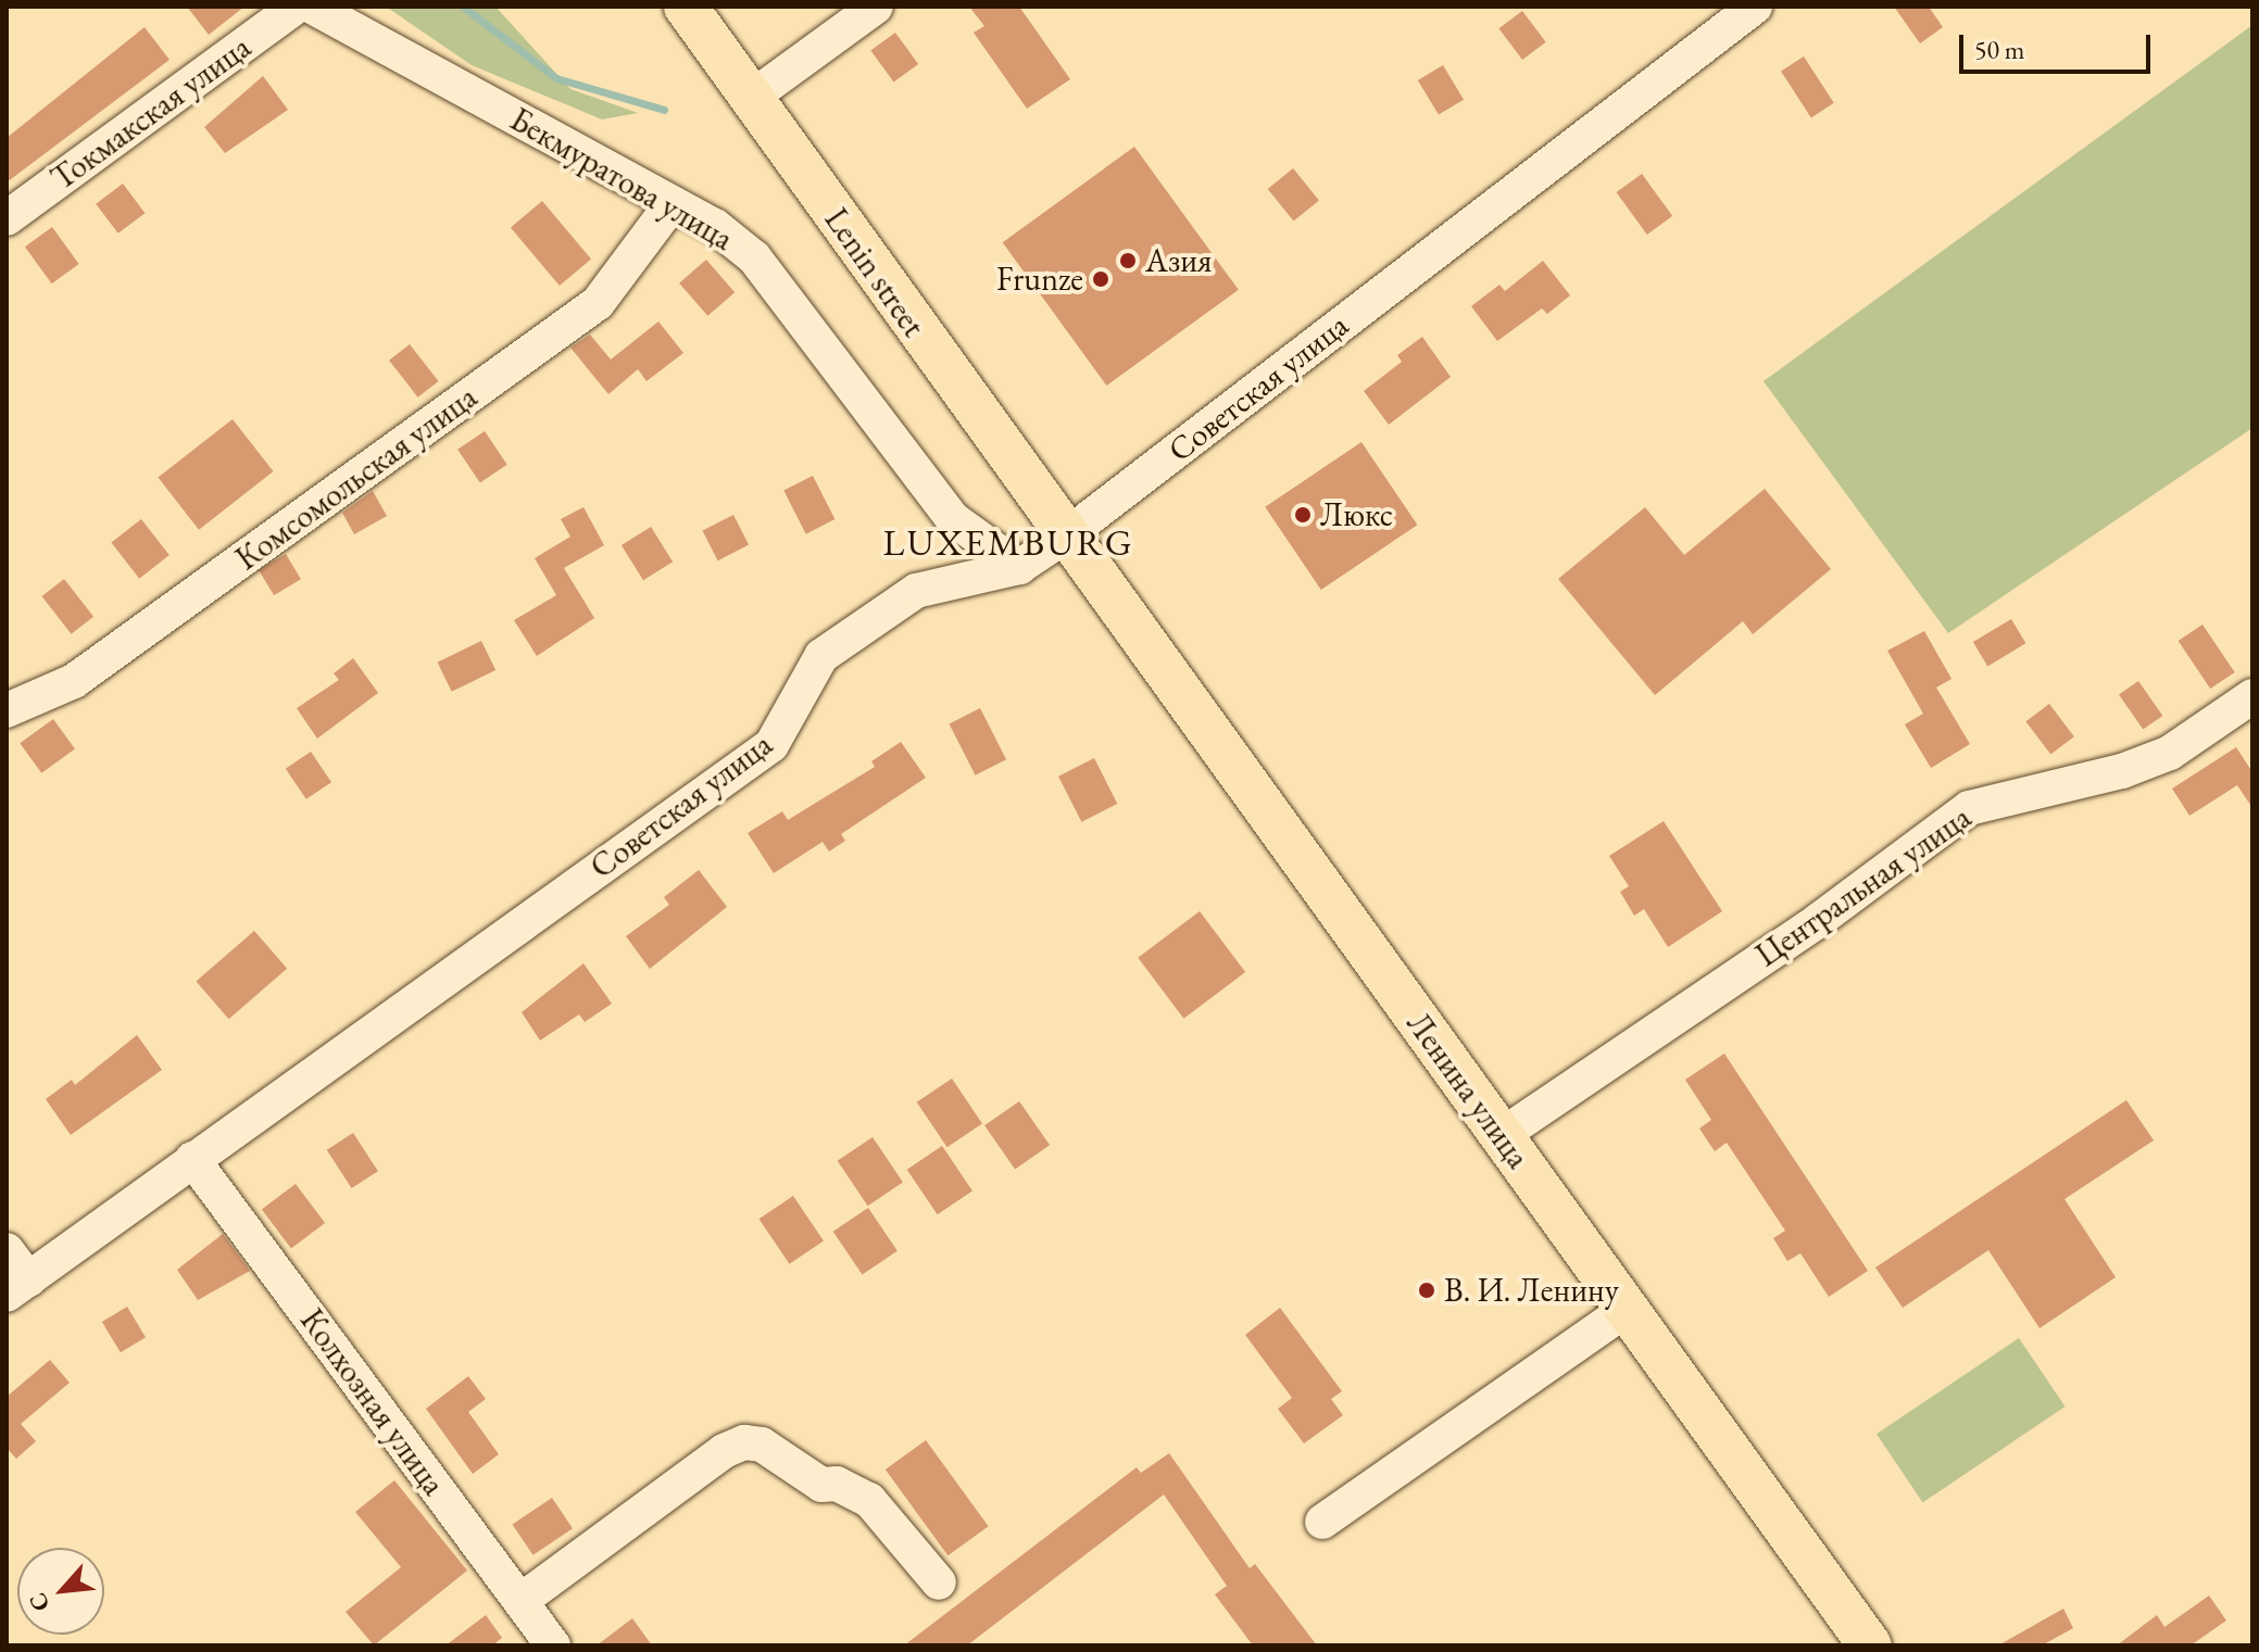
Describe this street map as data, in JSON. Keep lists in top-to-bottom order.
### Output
{
  "streets": {
    "main road": ["Lenin street", "Ленина улица"],
    "street": [
      "Токмакская улица",
      "Бекмуратова улица",
      "Советская улица",
      "Комсомольская улица",
      "Центральная улица",
      "Колхозная улица"
    ]
  },
  "crossings": [
    ["Бекмуратова улица", "Советская улица"],
    ["Бекмуратова улица", "Комсомольская улица"],
    ["Lenin street", "Советская улица"],
    ["Lenin street", "Ленина улица"],
    ["Советская улица", "Ленина улица"],
    ["Советская улица", "Колхозная улица"],
    ["Центральная улица", "Ленина улица"]
  ],
  "districts": ["LUXEMBURG"],
  "places": [
    "Азия",
    "Frunze",
    "Люкс",
    "В. И. Ленину"
  ],
  "scale_bar": "50 m",
  "north": "bottom left"
}
